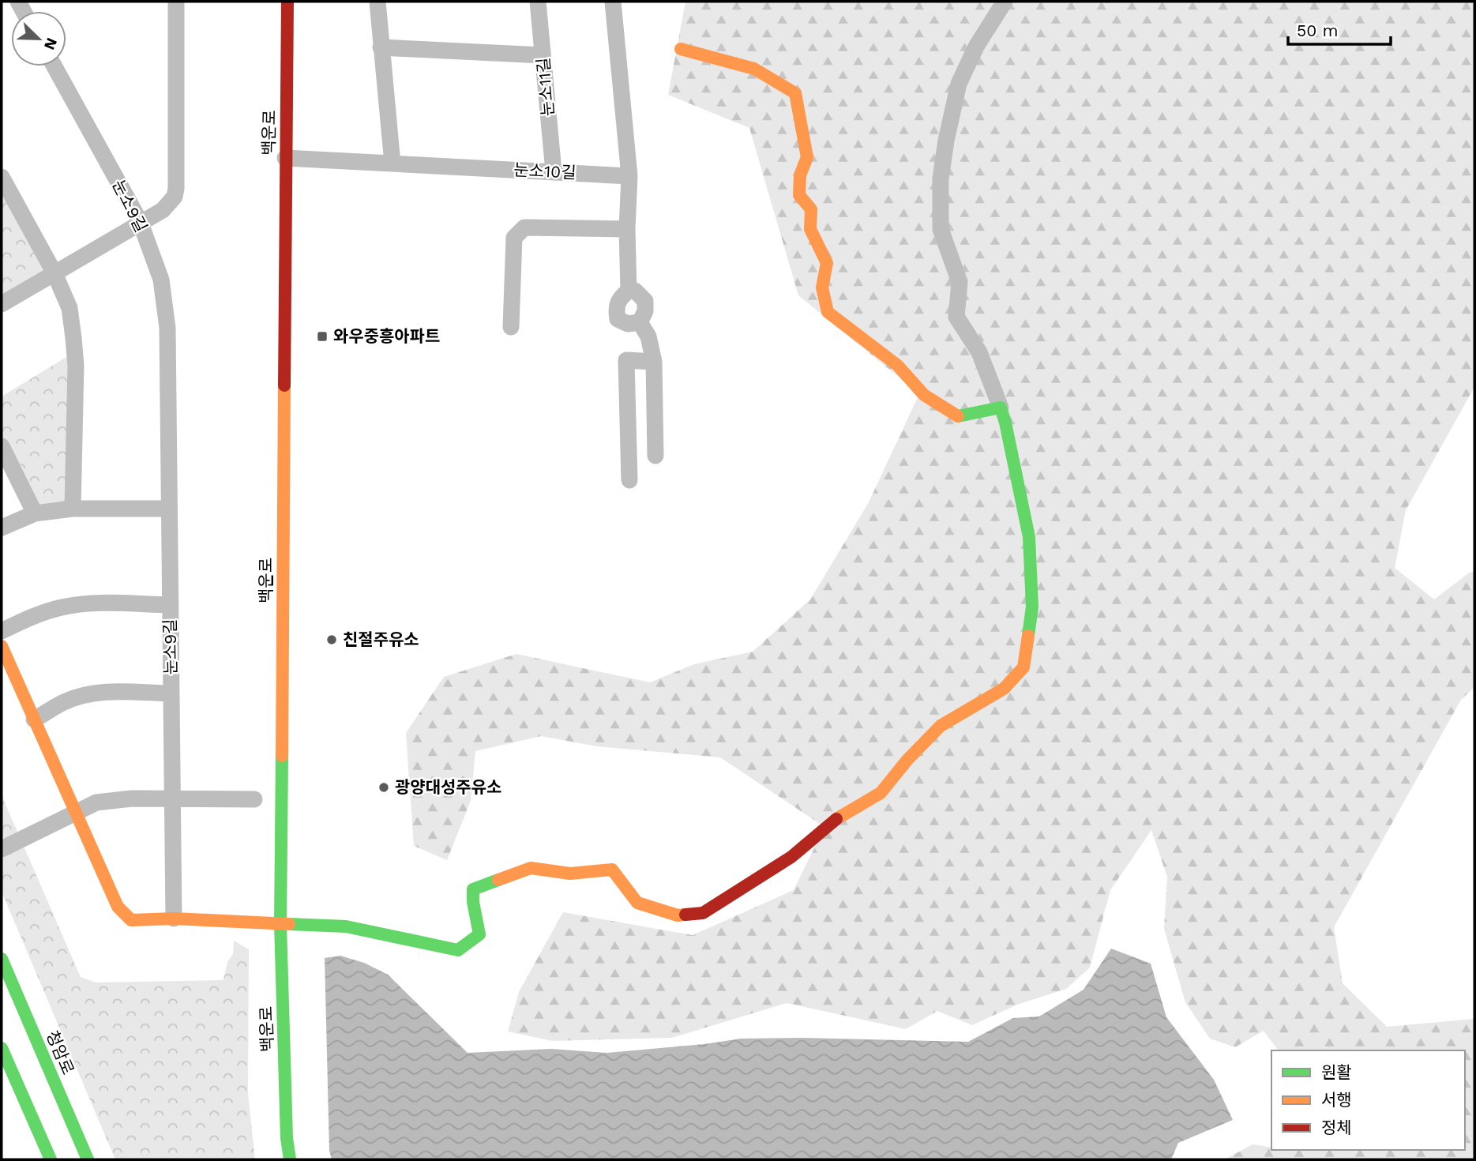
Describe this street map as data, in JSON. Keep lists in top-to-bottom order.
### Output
{
  "streets": {
    "street": [
      "눈소11길",
      "백운로",
      "눈소10길",
      "눈소9길",
      "청암로"
    ]
  },
  "crossings": [
    ["눈소11길", "눈소10길"],
    ["백운로", "눈소10길"]
  ],
  "places": {
    "transit": ["와우중흥아파트"],
    "other": ["친절주유소", "광양대성주유소"]
  },
  "legend": ["원활", "서행", "정체"],
  "scale_bar": "50 m",
  "north": "bottom right"
}
